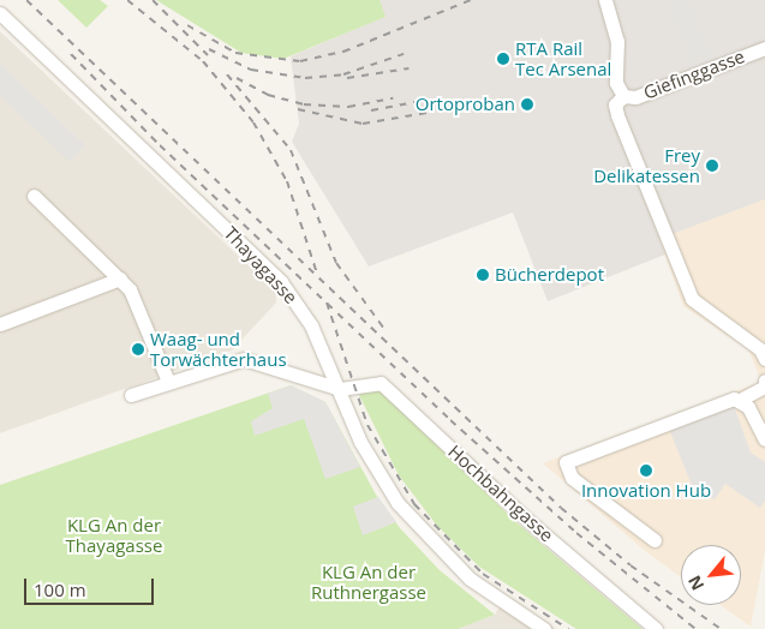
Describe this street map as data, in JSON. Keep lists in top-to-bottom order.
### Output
{
  "streets": {
    "street": ["Giefinggasse", "Thayagasse", "Hochbahngasse"]
  },
  "crossings": [
    ["Thayagasse", "Hochbahngasse"]
  ],
  "parks": ["KLG An der Thayagasse", "KLG An der Ruthnergasse"],
  "places": [
    "RTA Rail Tec Arsenal",
    "Ortoproban",
    "Frey Delikatessen",
    "Bücherdepot",
    "Waag- und Torwächterhaus",
    "Innovation Hub"
  ],
  "scale_bar": "100 m",
  "north": "bottom left"
}
